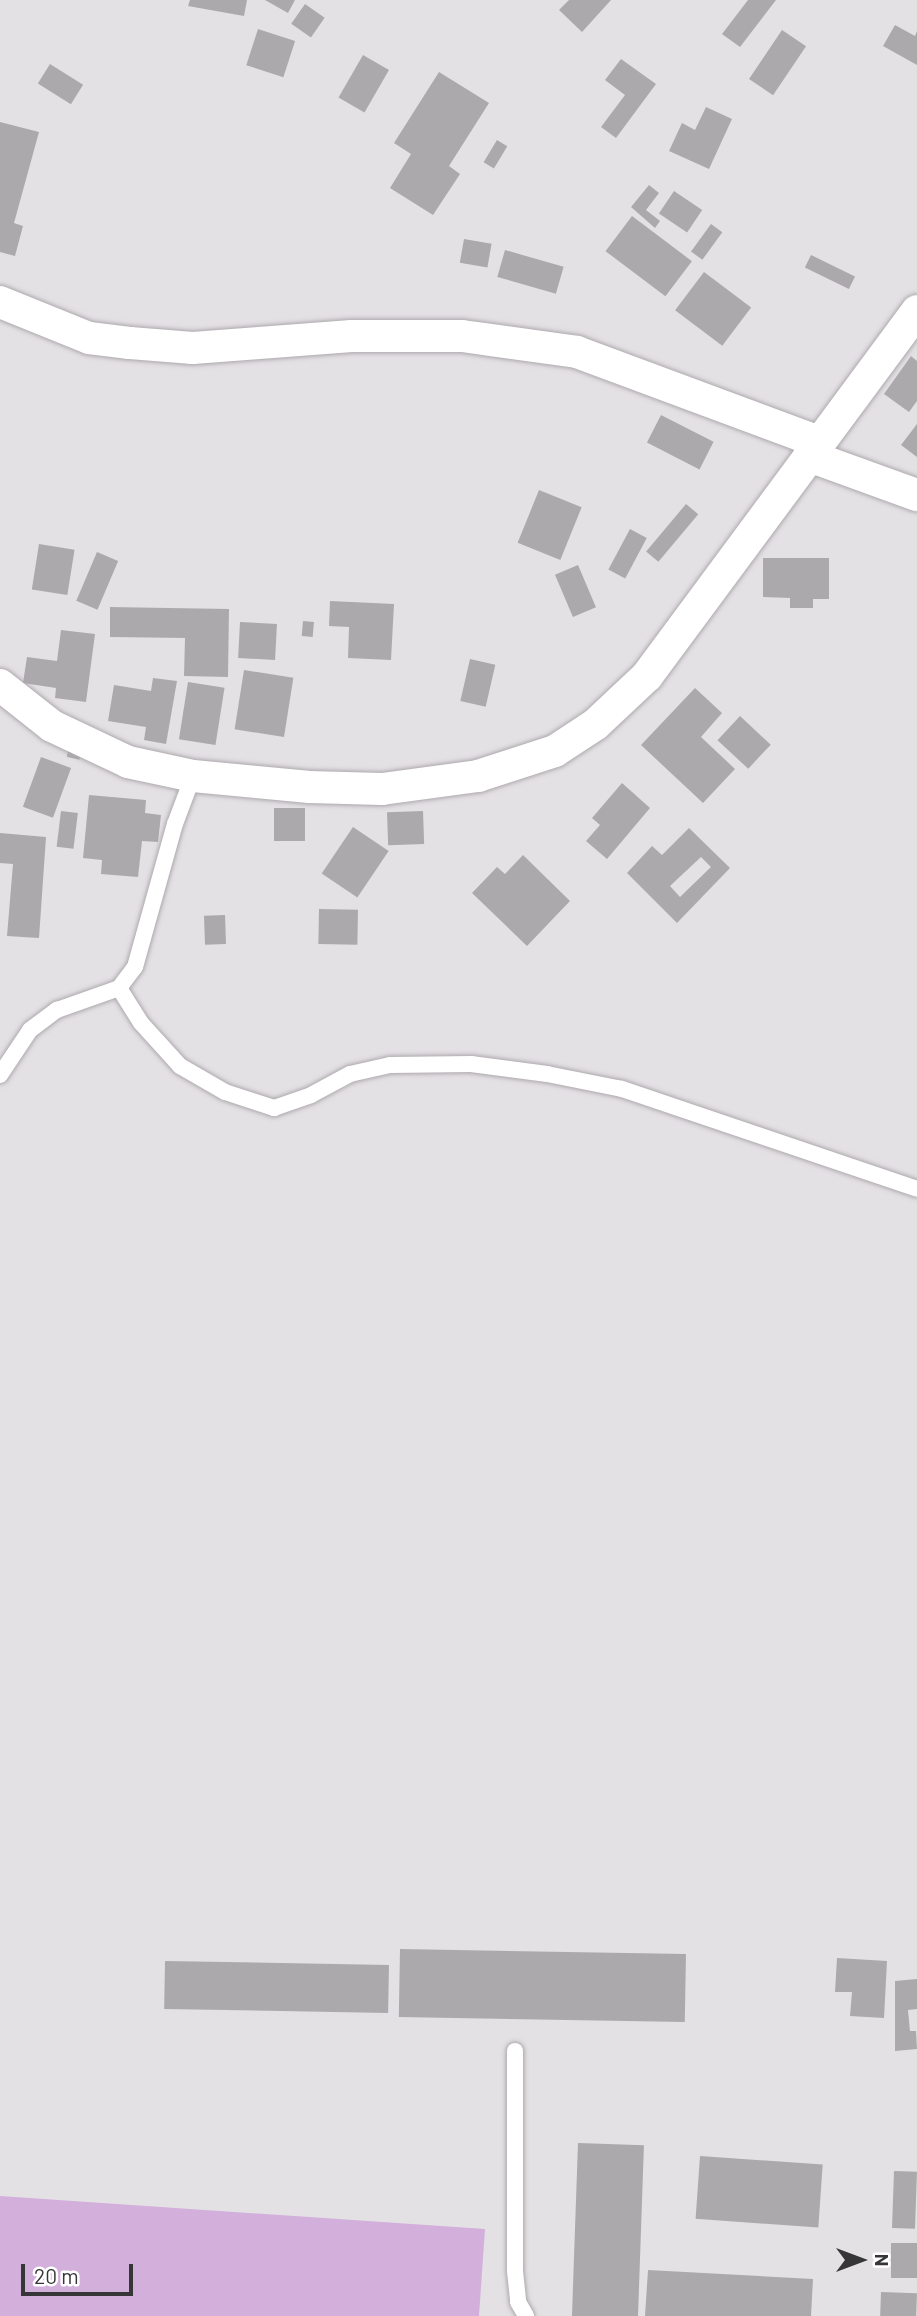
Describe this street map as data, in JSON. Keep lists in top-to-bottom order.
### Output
{
  "scale_bar": "20 m",
  "north": "right"
}
